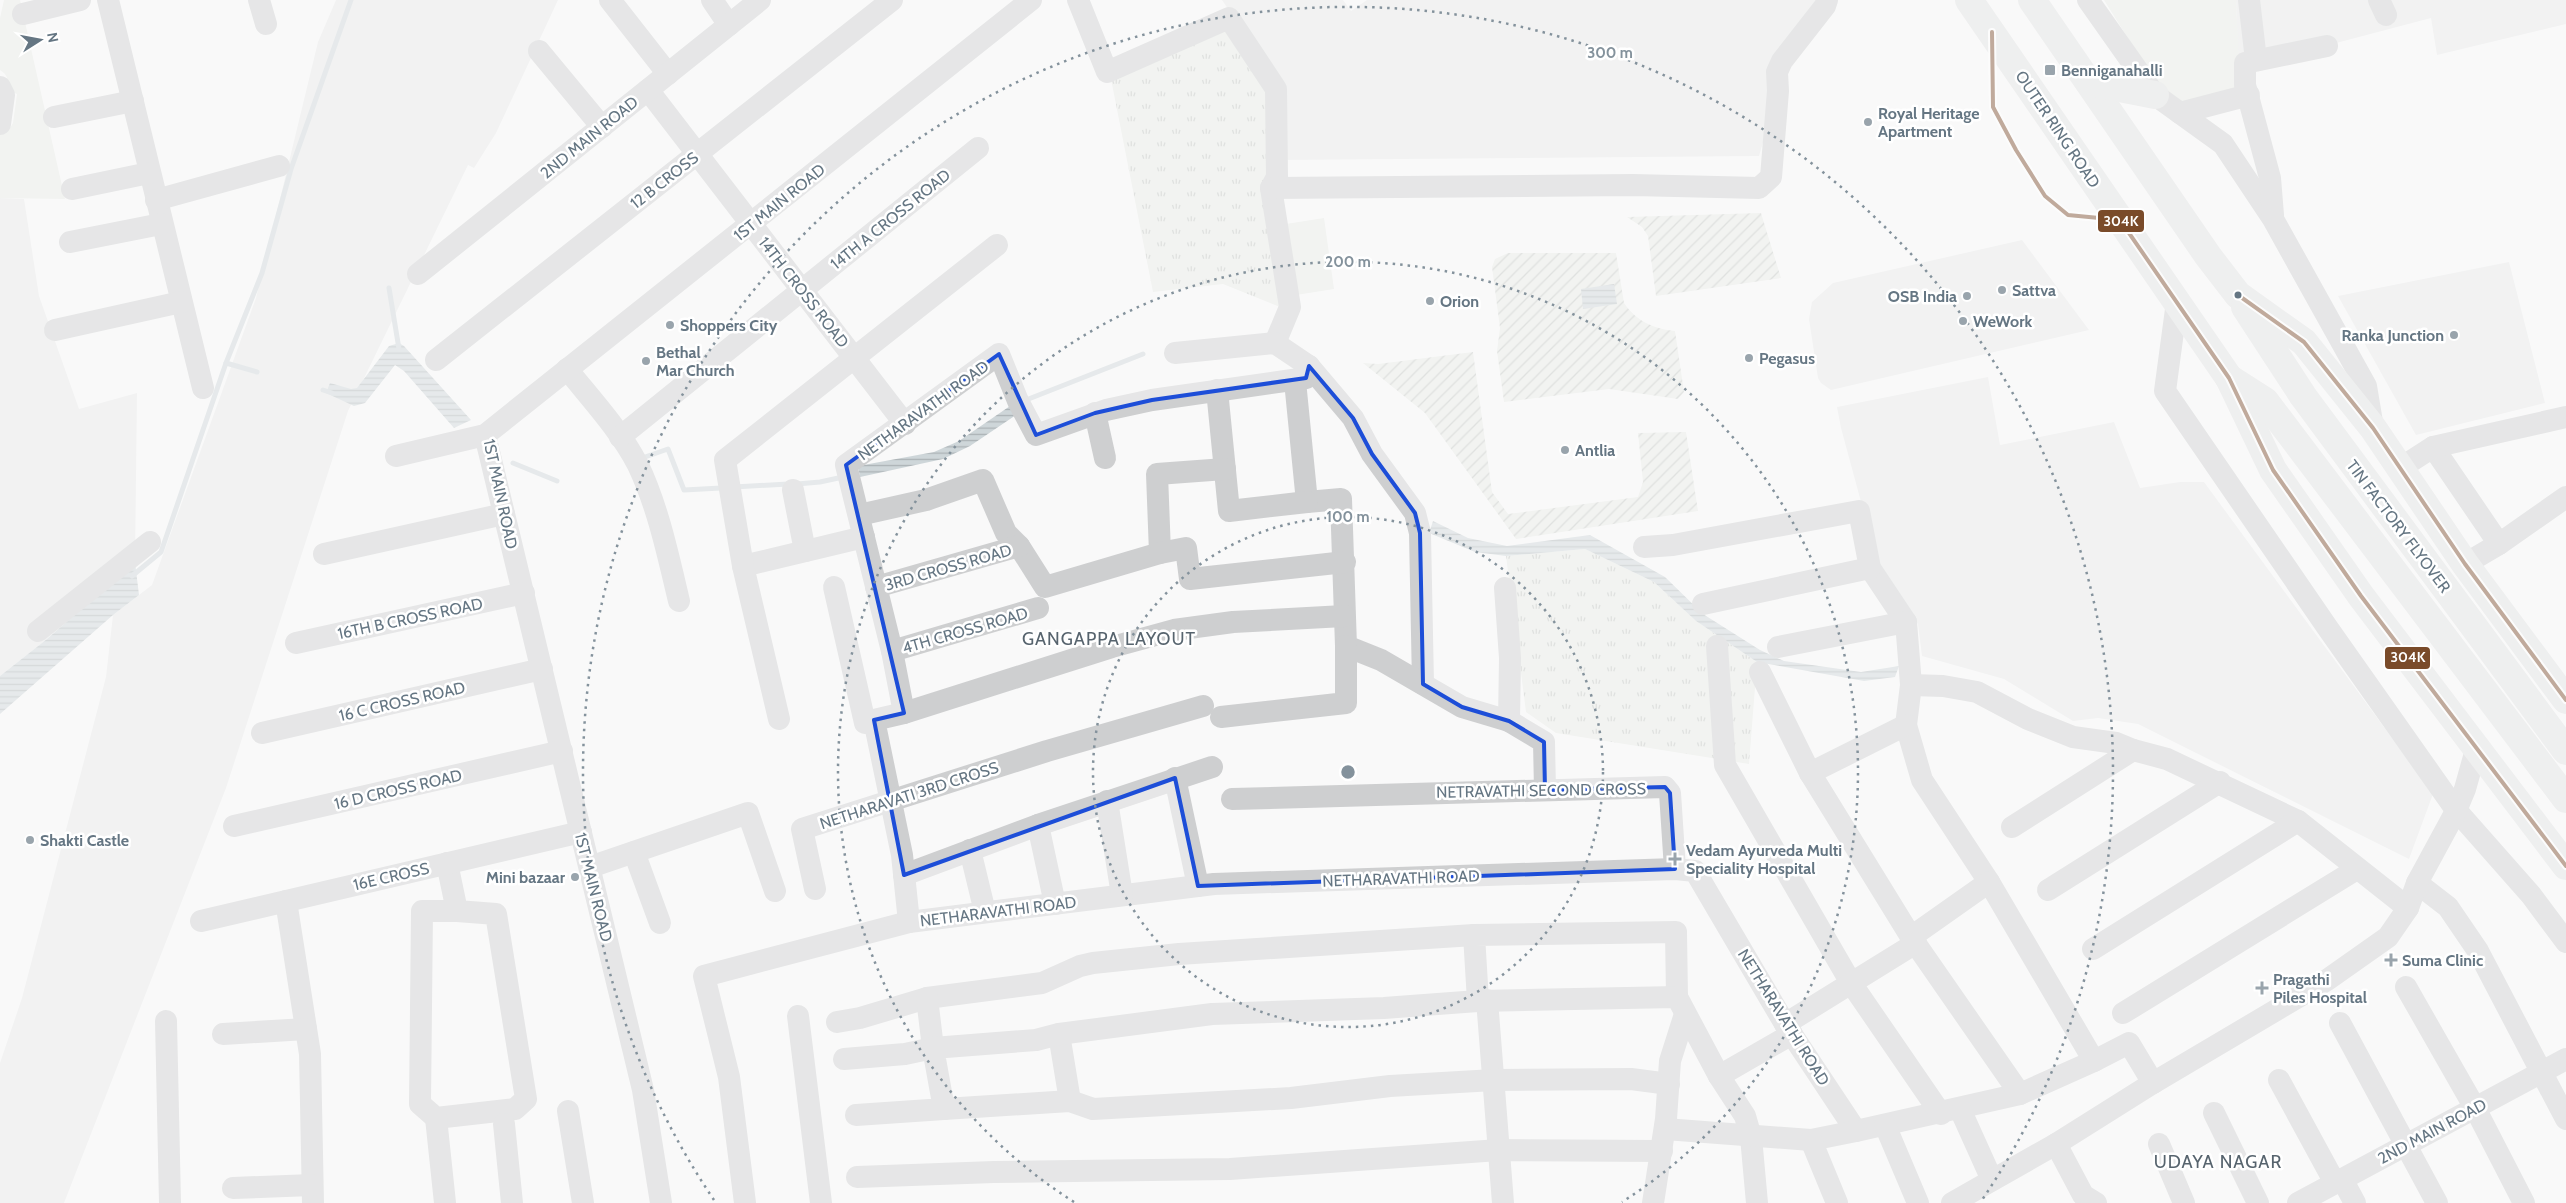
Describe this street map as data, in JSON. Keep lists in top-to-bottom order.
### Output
{
  "streets": {
    "highway": ["OUTER RING ROAD", "TIN FACTORY FLYOVER"],
    "street": [
      "2ND MAIN ROAD",
      "12 B CROSS",
      "1ST MAIN ROAD",
      "14TH A CROSS ROAD",
      "14TH CROSS ROAD",
      "NETHARAVATHI ROAD",
      "3RD CROSS ROAD",
      "16TH B CROSS ROAD",
      "4TH CROSS ROAD",
      "16 C CROSS ROAD",
      "16 D CROSS ROAD",
      "NETRAVATHI SECOND CROSS",
      "NETHARAVATI 3RD CROSS",
      "16E CROSS"
    ]
  },
  "crossings": [
    ["OUTER RING ROAD", "TIN FACTORY FLYOVER"],
    ["2ND MAIN ROAD", "14TH CROSS ROAD"],
    ["12 B CROSS", "14TH CROSS ROAD"],
    ["1ST MAIN ROAD", "14TH CROSS ROAD"],
    ["1ST MAIN ROAD", "16TH B CROSS ROAD"],
    ["1ST MAIN ROAD", "16 C CROSS ROAD"],
    ["1ST MAIN ROAD", "16 D CROSS ROAD"],
    ["1ST MAIN ROAD", "16E CROSS"],
    ["14TH A CROSS ROAD", "14TH CROSS ROAD"],
    ["14TH CROSS ROAD", "NETHARAVATHI ROAD"],
    ["NETHARAVATHI ROAD", "3RD CROSS ROAD"],
    ["NETHARAVATHI ROAD", "4TH CROSS ROAD"],
    ["NETHARAVATHI ROAD", "NETRAVATHI SECOND CROSS"],
    ["NETHARAVATHI ROAD", "NETHARAVATI 3RD CROSS"]
  ],
  "districts": ["GANGAPPA LAYOUT", "UDAYA NAGAR"],
  "places": {
    "transit": ["Benniganahalli"],
    "other": [
      "Royal Heritage Apartment",
      "Sattva",
      "OSB India",
      "Orion",
      "WeWork",
      "Shoppers City",
      "Ranka Junction",
      "Pegasus",
      "Bethal Mar Church",
      "Antlia",
      "Shakti Castle",
      "Mini bazaar"
    ],
    "health": ["Vedam Ayurveda Multi Speciality Hospital", "Suma Clinic", "Pragathi Piles Hospital"]
  },
  "lines": ["transit line 304K"],
  "north": "right",
  "rings": ["300 m", "200 m", "100 m"]
}
